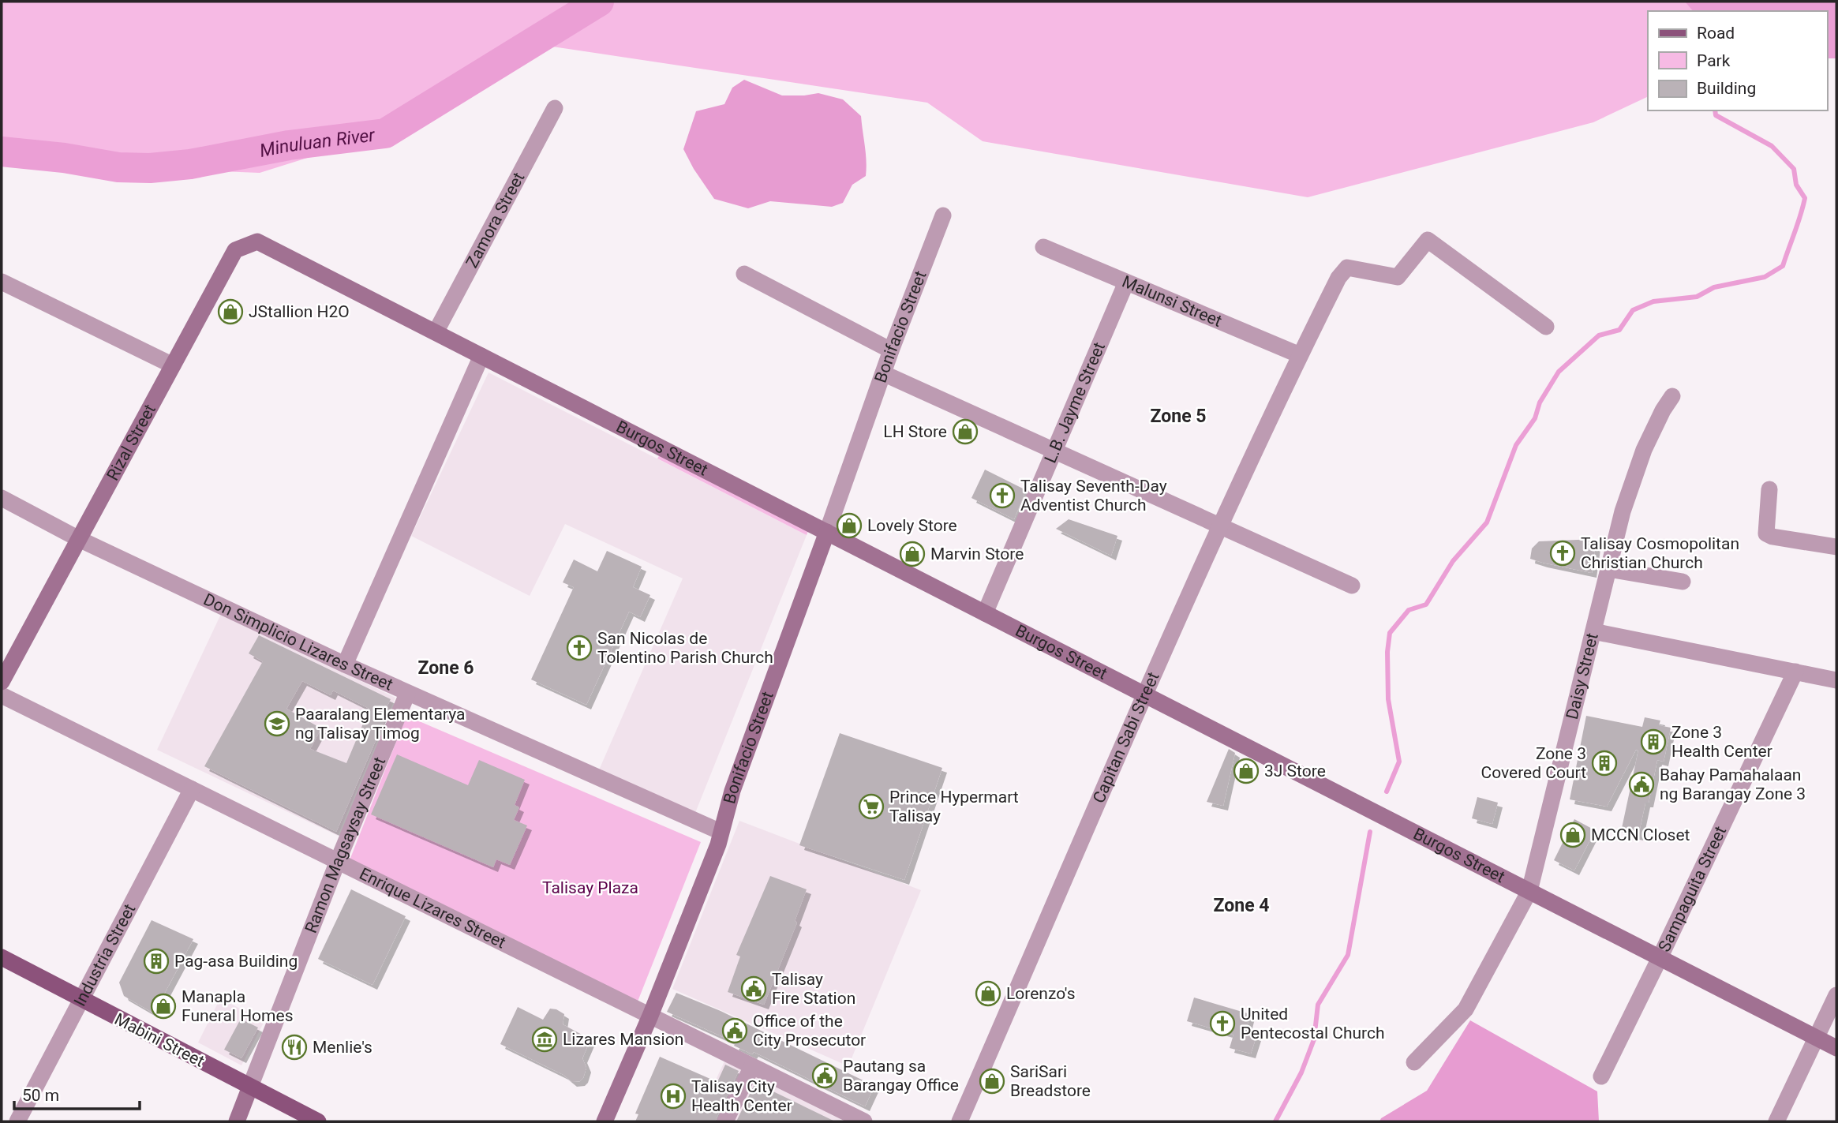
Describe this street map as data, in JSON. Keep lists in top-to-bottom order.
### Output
{
  "streets": {
    "main road": ["Mabini Street"],
    "street": [
      "Zamora Street",
      "Malunsi Street",
      "Bonifacio Street",
      "L.B. Jayme Street",
      "Rizal Street",
      "Burgos Street",
      "Don Simplicio Lizares Street",
      "Daisy Street",
      "Capitan Sabi Street",
      "Ramon Magsaysay Street",
      "Sampaguita Street",
      "Enrique Lizares Street",
      "Industria Street"
    ]
  },
  "crossings": [
    ["Zamora Street", "Burgos Street"],
    ["Malunsi Street", "L.B. Jayme Street"],
    ["Malunsi Street", "Capitan Sabi Street"],
    ["Bonifacio Street", "Burgos Street"],
    ["Bonifacio Street", "Don Simplicio Lizares Street"],
    ["Bonifacio Street", "Enrique Lizares Street"],
    ["L.B. Jayme Street", "Burgos Street"],
    ["Rizal Street", "Burgos Street"],
    ["Rizal Street", "Don Simplicio Lizares Street"],
    ["Burgos Street", "Daisy Street"],
    ["Burgos Street", "Capitan Sabi Street"],
    ["Burgos Street", "Sampaguita Street"],
    ["Don Simplicio Lizares Street", "Ramon Magsaysay Street"],
    ["Ramon Magsaysay Street", "Enrique Lizares Street"],
    ["Ramon Magsaysay Street", "Mabini Street"],
    ["Enrique Lizares Street", "Industria Street"],
    ["Industria Street", "Mabini Street"]
  ],
  "districts": ["Zone 5", "Zone 6", "Zone 4"],
  "water": ["Minuluan River"],
  "parks": ["Talisay Plaza"],
  "places": {
    "shop": [
      "JStallion H2O",
      "LH Store",
      "Lovely Store",
      "Marvin Store",
      "3J Store",
      "MCCN Closet",
      "Lorenzo's",
      "Manapla Funeral Homes",
      "SariSari Breadstore"
    ],
    "church": [
      "Talisay Seventh-Day Adventist Church",
      "Talisay Cosmopolitan Christian Church",
      "San Nicolas de Tolentino Parish Church",
      "United Pentecostal Church"
    ],
    "school or university": ["Paaralang Elementarya ng Talisay Timog"],
    "building": ["Zone 3 Health Center", "Zone 3 Covered Court", "Pag-asa Building"],
    "public building": [
      "Bahay Pamahalaan ng Barangay Zone 3",
      "Talisay Fire Station",
      "Office of the City Prosecutor",
      "Pautang sa Barangay Office"
    ],
    "supermarket": ["Prince Hypermart Talisay"],
    "museum": ["Lizares Mansion"],
    "restaurant": ["Menlie's"],
    "hospital": ["Talisay City Health Center"]
  },
  "legend": ["Road", "Park", "Building"],
  "scale_bar": "50 m"
}
